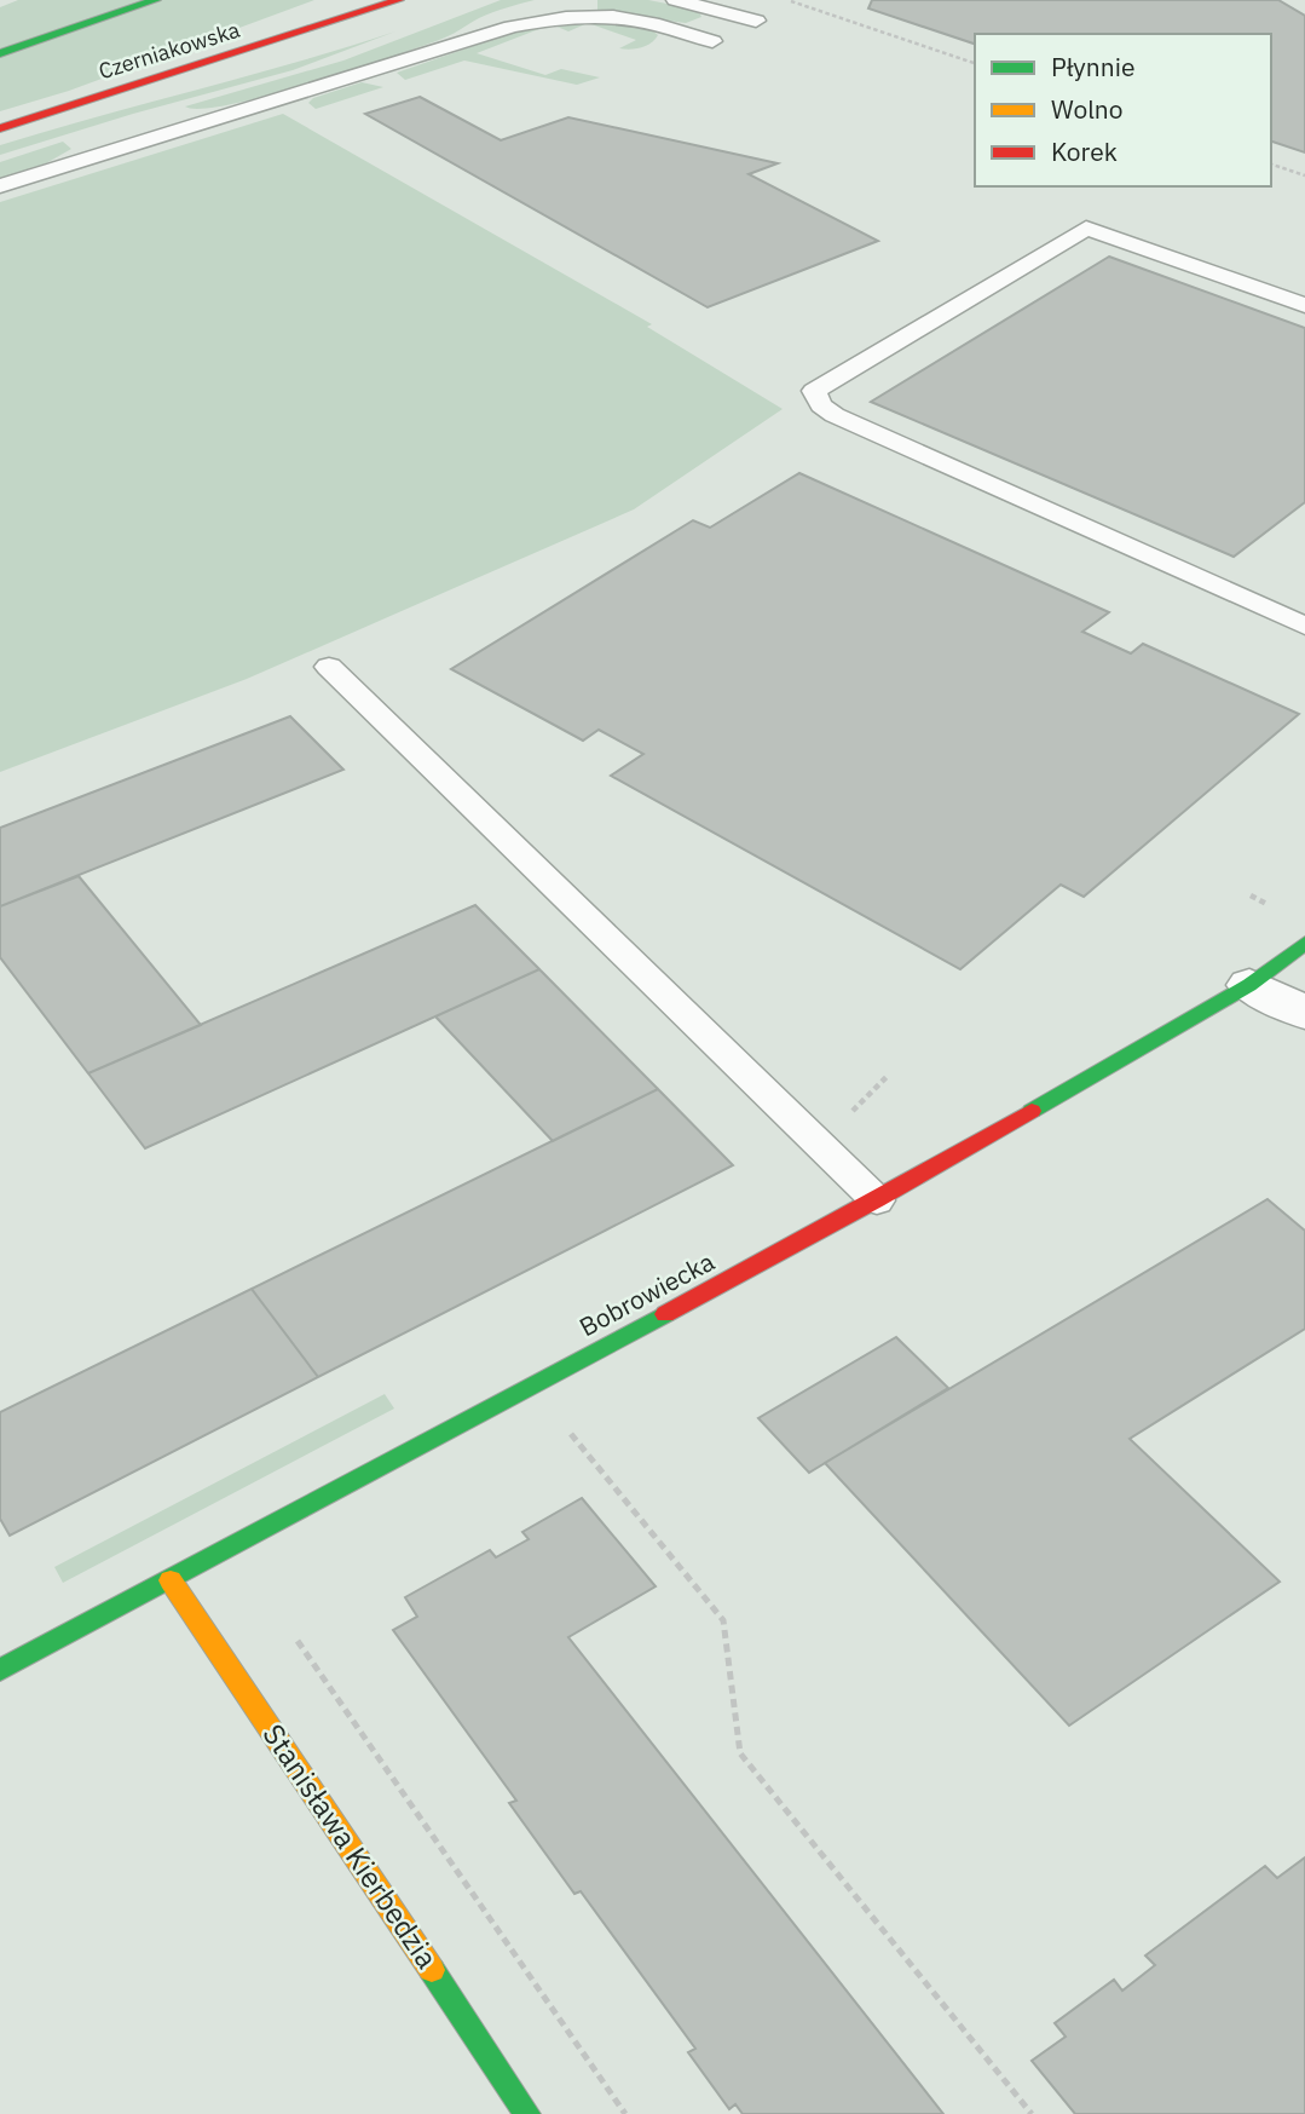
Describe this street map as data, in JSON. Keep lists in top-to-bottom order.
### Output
{
  "streets": {
    "street": ["Czerniakowska", "Bobrowiecka", "Stanisława Kierbedzia"]
  },
  "crossings": [
    ["Bobrowiecka", "Stanisława Kierbedzia"]
  ],
  "legend": ["Płynnie", "Wolno", "Korek"]
}
